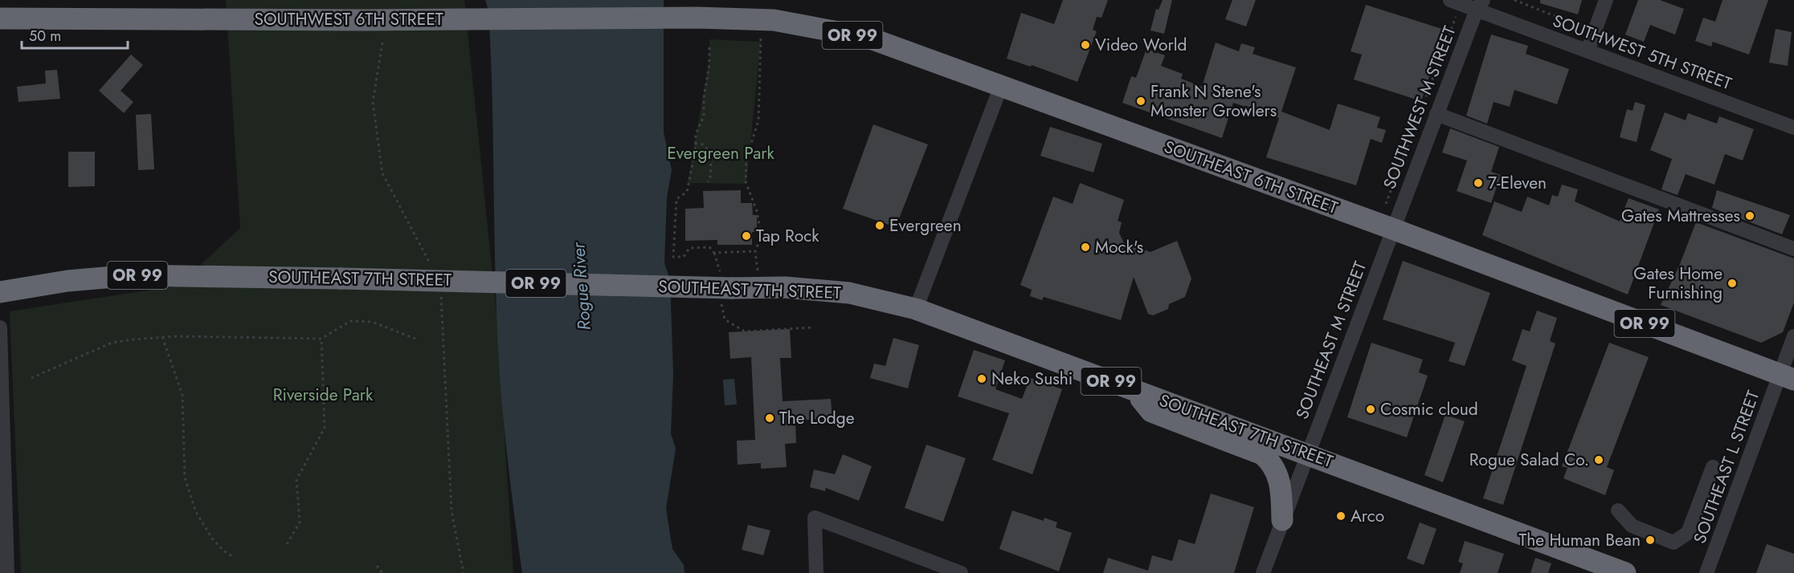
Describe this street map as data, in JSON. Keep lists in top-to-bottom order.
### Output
{
  "streets": {
    "highway": [
      "SOUTHWEST 6TH STREET",
      "OR 99",
      "SOUTHEAST 6TH STREET",
      "SOUTHEAST 7TH STREET"
    ],
    "street": [
      "SOUTHWEST 5TH STREET",
      "SOUTHWEST M STREET",
      "SOUTHEAST M STREET",
      "SOUTHEAST L STREET"
    ]
  },
  "crossings": [
    ["SOUTHWEST 6TH STREET", "SOUTHEAST 6TH STREET"],
    ["SOUTHWEST 5TH STREET", "SOUTHWEST M STREET"],
    ["SOUTHWEST M STREET", "SOUTHEAST 6TH STREET"],
    ["SOUTHWEST M STREET", "SOUTHEAST M STREET"],
    ["SOUTHEAST 6TH STREET", "SOUTHEAST M STREET"],
    ["SOUTHEAST 6TH STREET", "SOUTHEAST L STREET"],
    ["SOUTHEAST 7TH STREET", "SOUTHEAST M STREET"]
  ],
  "water": ["Rogue River"],
  "parks": ["Evergreen Park", "Riverside Park"],
  "places": [
    "Video World",
    "Frank N Stene's Monster Growlers",
    "7-Eleven",
    "Gates Mattresses",
    "Evergreen",
    "Tap Rock",
    "Mock's",
    "Gates Home Furnishing",
    "Neko Sushi",
    "Cosmic cloud",
    "The Lodge",
    "Rogue Salad Co.",
    "Arco",
    "The Human Bean"
  ],
  "scale_bar": "50 m"
}
